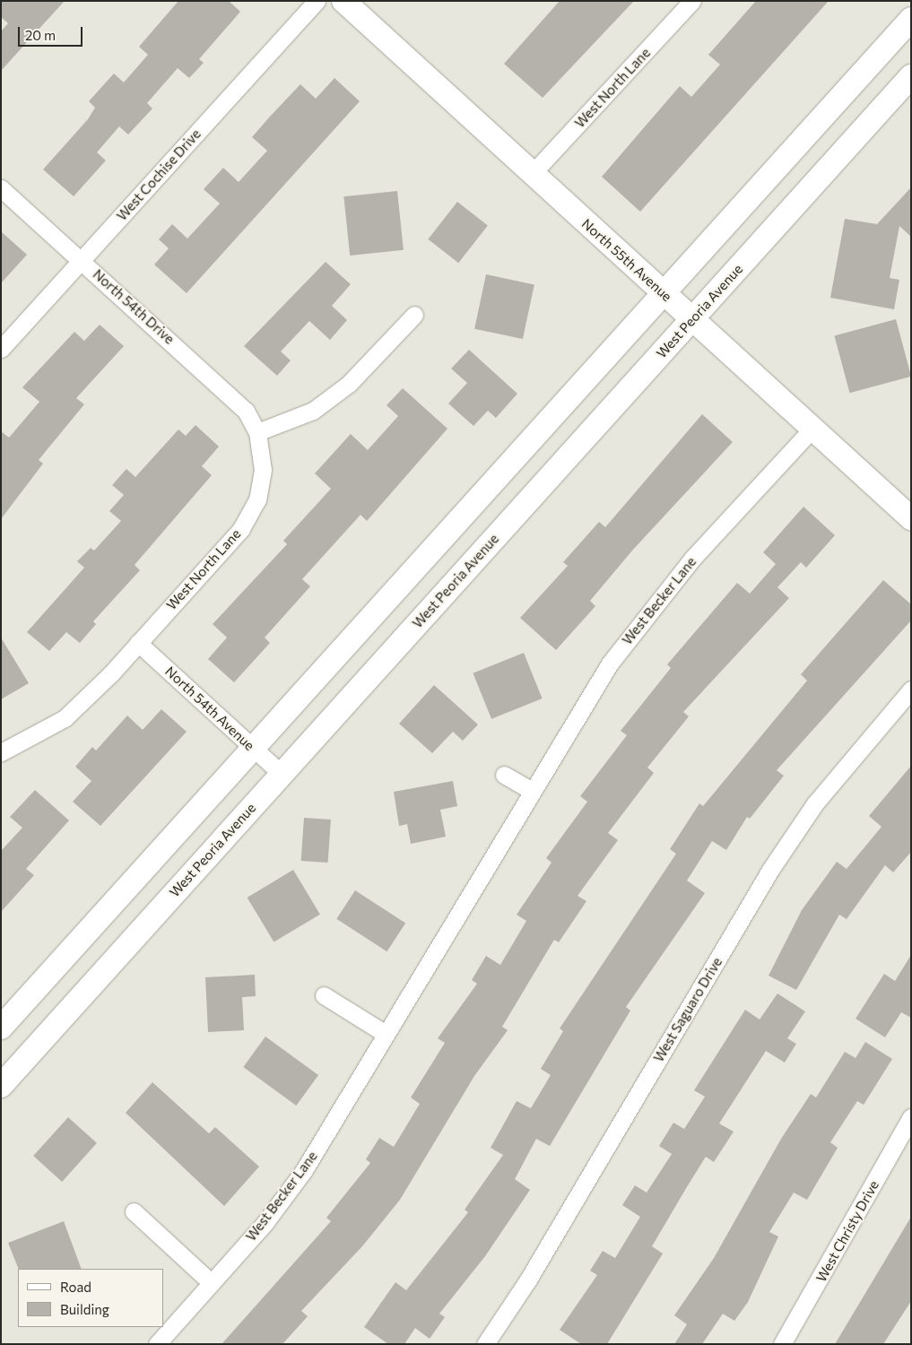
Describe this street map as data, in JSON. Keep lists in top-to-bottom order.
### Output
{
  "streets": {
    "main road": ["North 55th Avenue", "West Peoria Avenue"],
    "street": [
      "West North Lane",
      "West Cochise Drive",
      "North 54th Drive",
      "West Becker Lane",
      "North 54th Avenue",
      "West Saguaro Drive",
      "West Christy Drive"
    ]
  },
  "crossings": [
    ["West North Lane", "North 55th Avenue"],
    ["West North Lane", "North 54th Drive"],
    ["West North Lane", "North 54th Avenue"],
    ["West Cochise Drive", "North 54th Drive"],
    ["North 55th Avenue", "West Peoria Avenue"],
    ["North 55th Avenue", "West Becker Lane"],
    ["West Peoria Avenue", "North 54th Avenue"]
  ],
  "legend": ["Road", "Building"],
  "scale_bar": "20 m"
}
